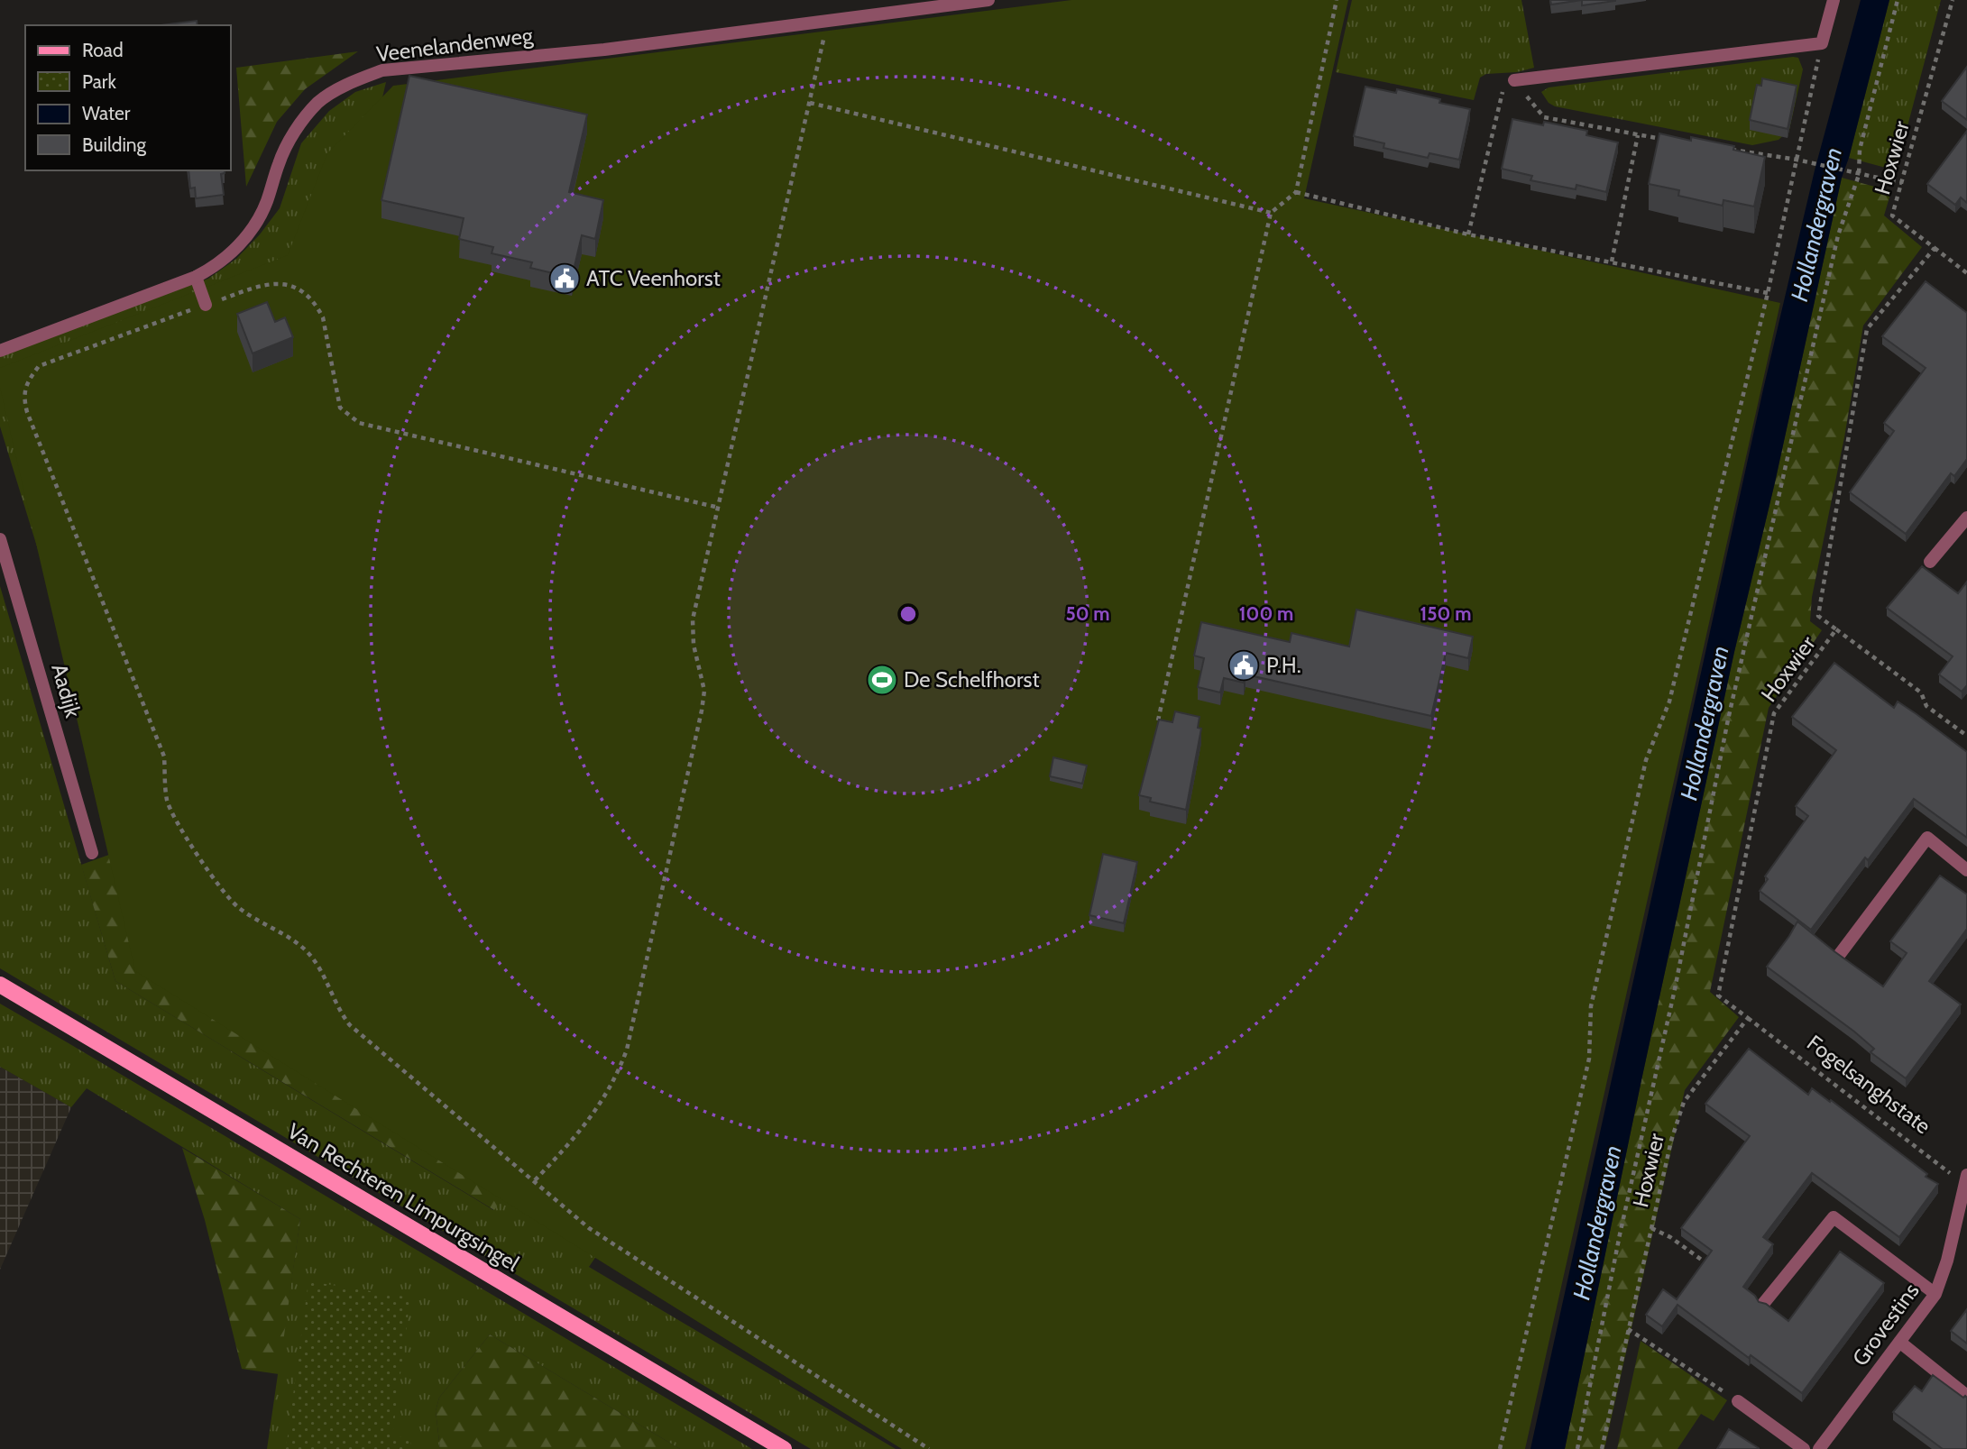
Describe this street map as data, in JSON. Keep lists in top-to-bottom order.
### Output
{
  "streets": {
    "main road": ["Van Rechteren Limpurgsingel"],
    "street": ["Veenelandenweg", "Aadijk", "Grovestins"],
    "path": ["Hoxwier", "Fogelsanghstate"]
  },
  "crossings": [
    ["Hoxwier", "Fogelsanghstate"],
    ["Fogelsanghstate", "Grovestins"]
  ],
  "water": ["Hollandergraven"],
  "places": {
    "public building": ["ATC Veenhorst", "P.H."],
    "sports": ["De Schelfhorst"]
  },
  "legend": [
    "Road",
    "Park",
    "Water",
    "Building"
  ],
  "rings": ["50 m", "100 m", "150 m"]
}
